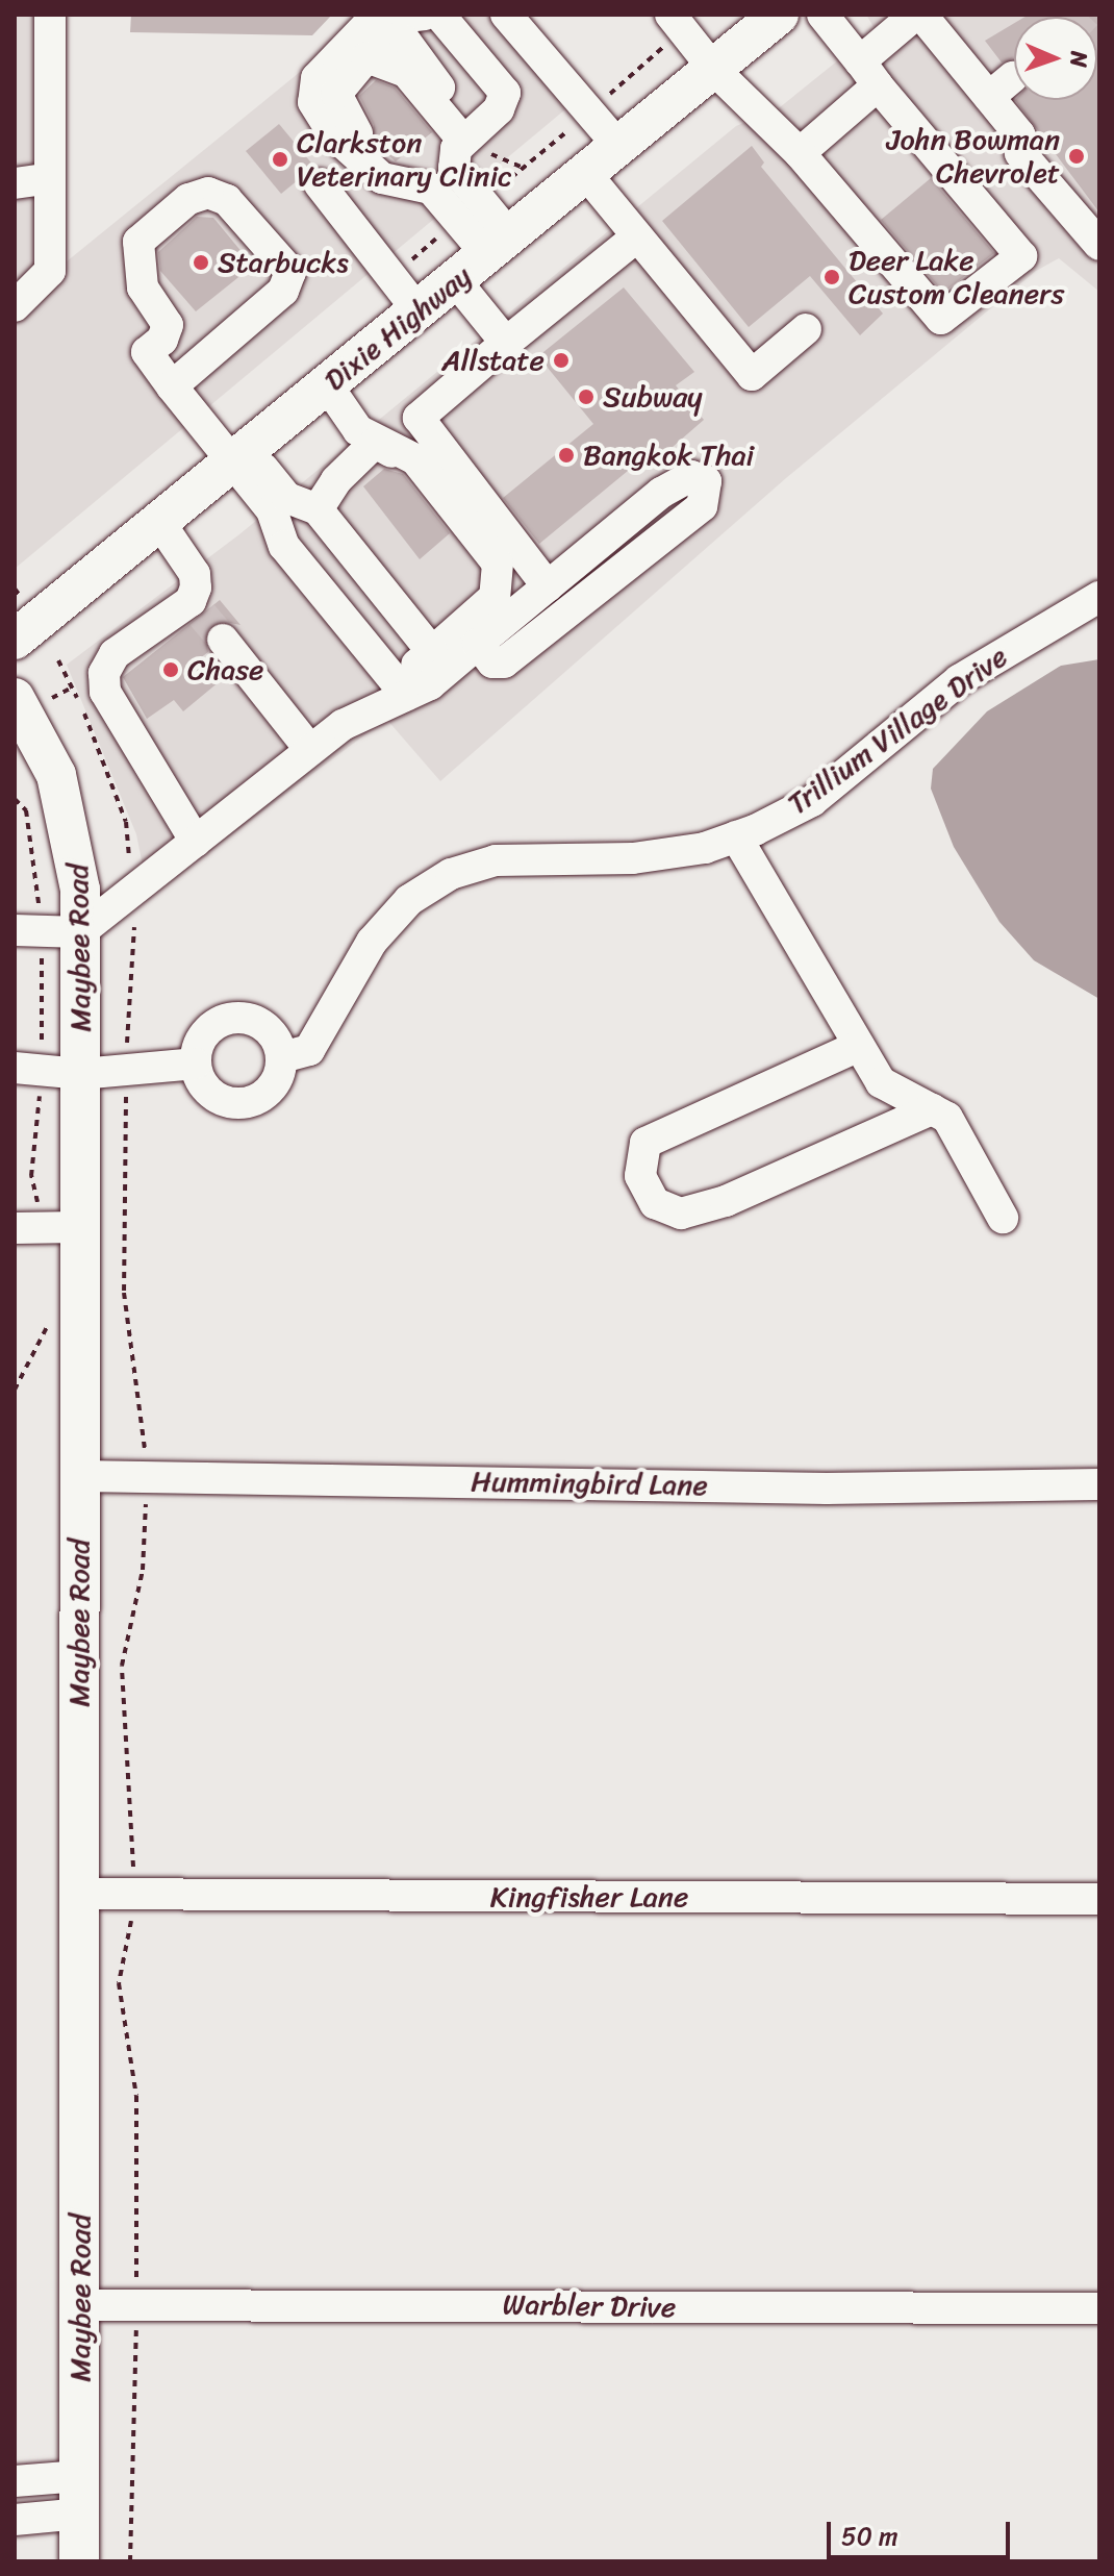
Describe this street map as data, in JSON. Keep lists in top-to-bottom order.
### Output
{
  "streets": {
    "main road": ["Dixie Highway", "Maybee Road"],
    "street": [
      "Trillium Village Drive",
      "Hummingbird Lane",
      "Kingfisher Lane",
      "Warbler Drive"
    ]
  },
  "crossings": [
    ["Maybee Road", "Hummingbird Lane"],
    ["Maybee Road", "Kingfisher Lane"],
    ["Maybee Road", "Warbler Drive"]
  ],
  "places": [
    "John Bowman Chevrolet",
    "Clarkston Veterinary Clinic",
    "Starbucks",
    "Deer Lake Custom Cleaners",
    "Allstate",
    "Subway",
    "Bangkok Thai",
    "Chase"
  ],
  "scale_bar": "50 m",
  "north": "right"
}
